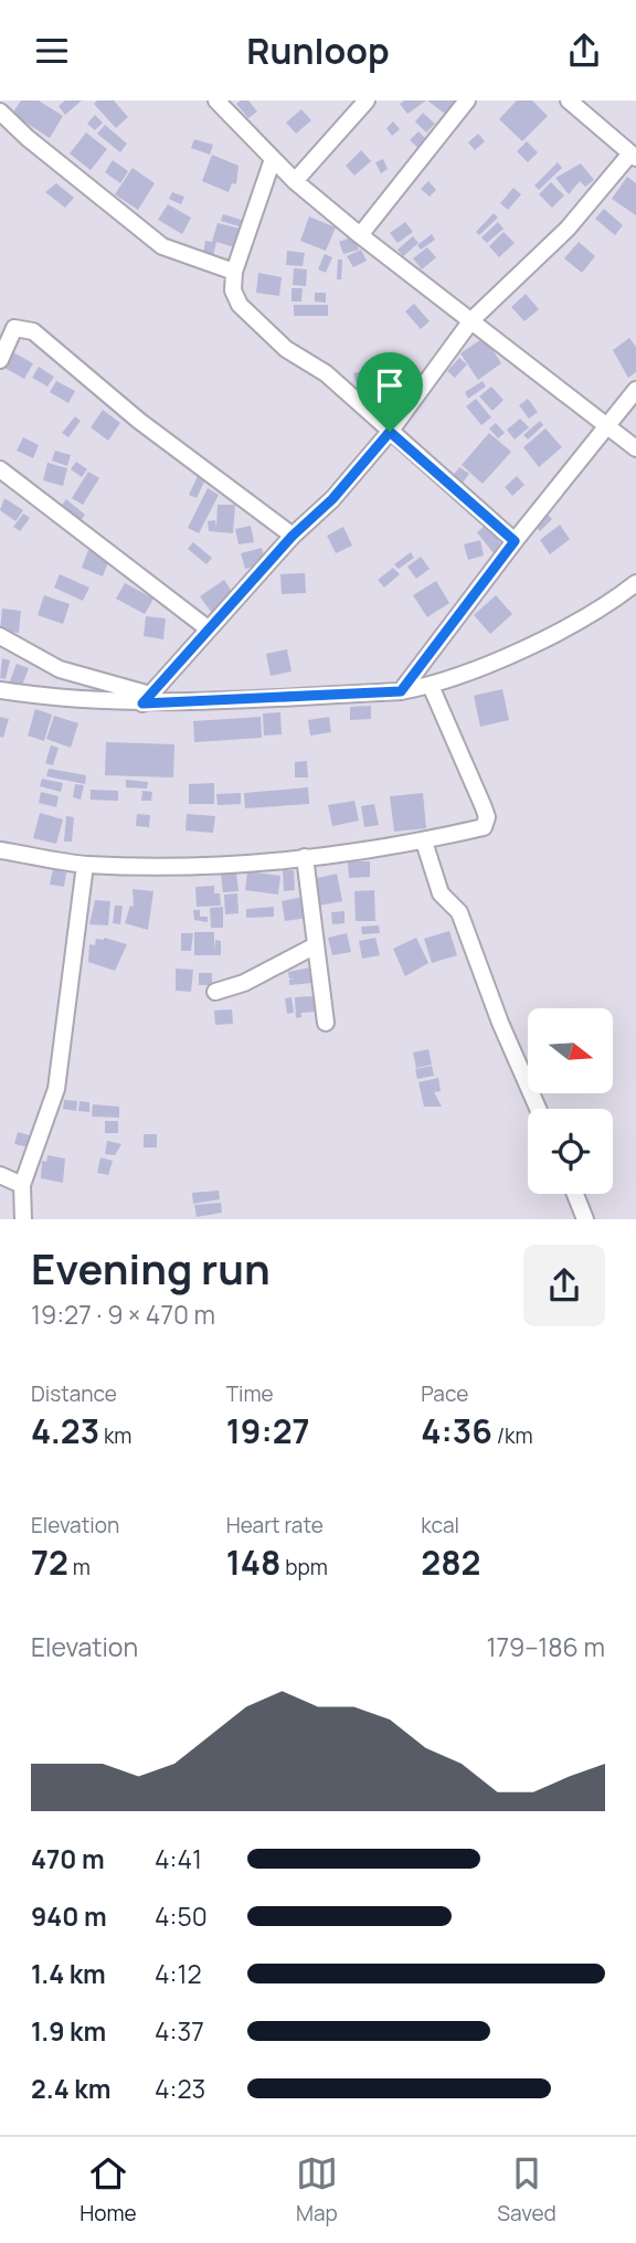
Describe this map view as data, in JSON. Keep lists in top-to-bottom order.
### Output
{
  "north": "right",
  "page": {
    "header": "Runloop",
    "heading": ["Evening run", "19:27 · 9 × 470 m"],
    "stats": [
      ["Distance", "4.23 km"],
      ["Time", "19:27"],
      ["Pace", "4:36 /km"],
      ["Elevation", "72 m"],
      ["Heart rate", "148 bpm"],
      ["kcal", "282"]
    ],
    "chart": ["Elevation", "179–186 m"],
    "list": [
      {
        "name": "470 m",
        "note": "4:41"
      },
      {
        "name": "940 m",
        "note": "4:50"
      },
      {
        "name": "1.4 km",
        "note": "4:12"
      },
      {
        "name": "1.9 km",
        "note": "4:37"
      },
      {
        "name": "2.4 km",
        "note": "4:23"
      }
    ],
    "tabs": ["Home", "Map", "Saved"]
  }
}
